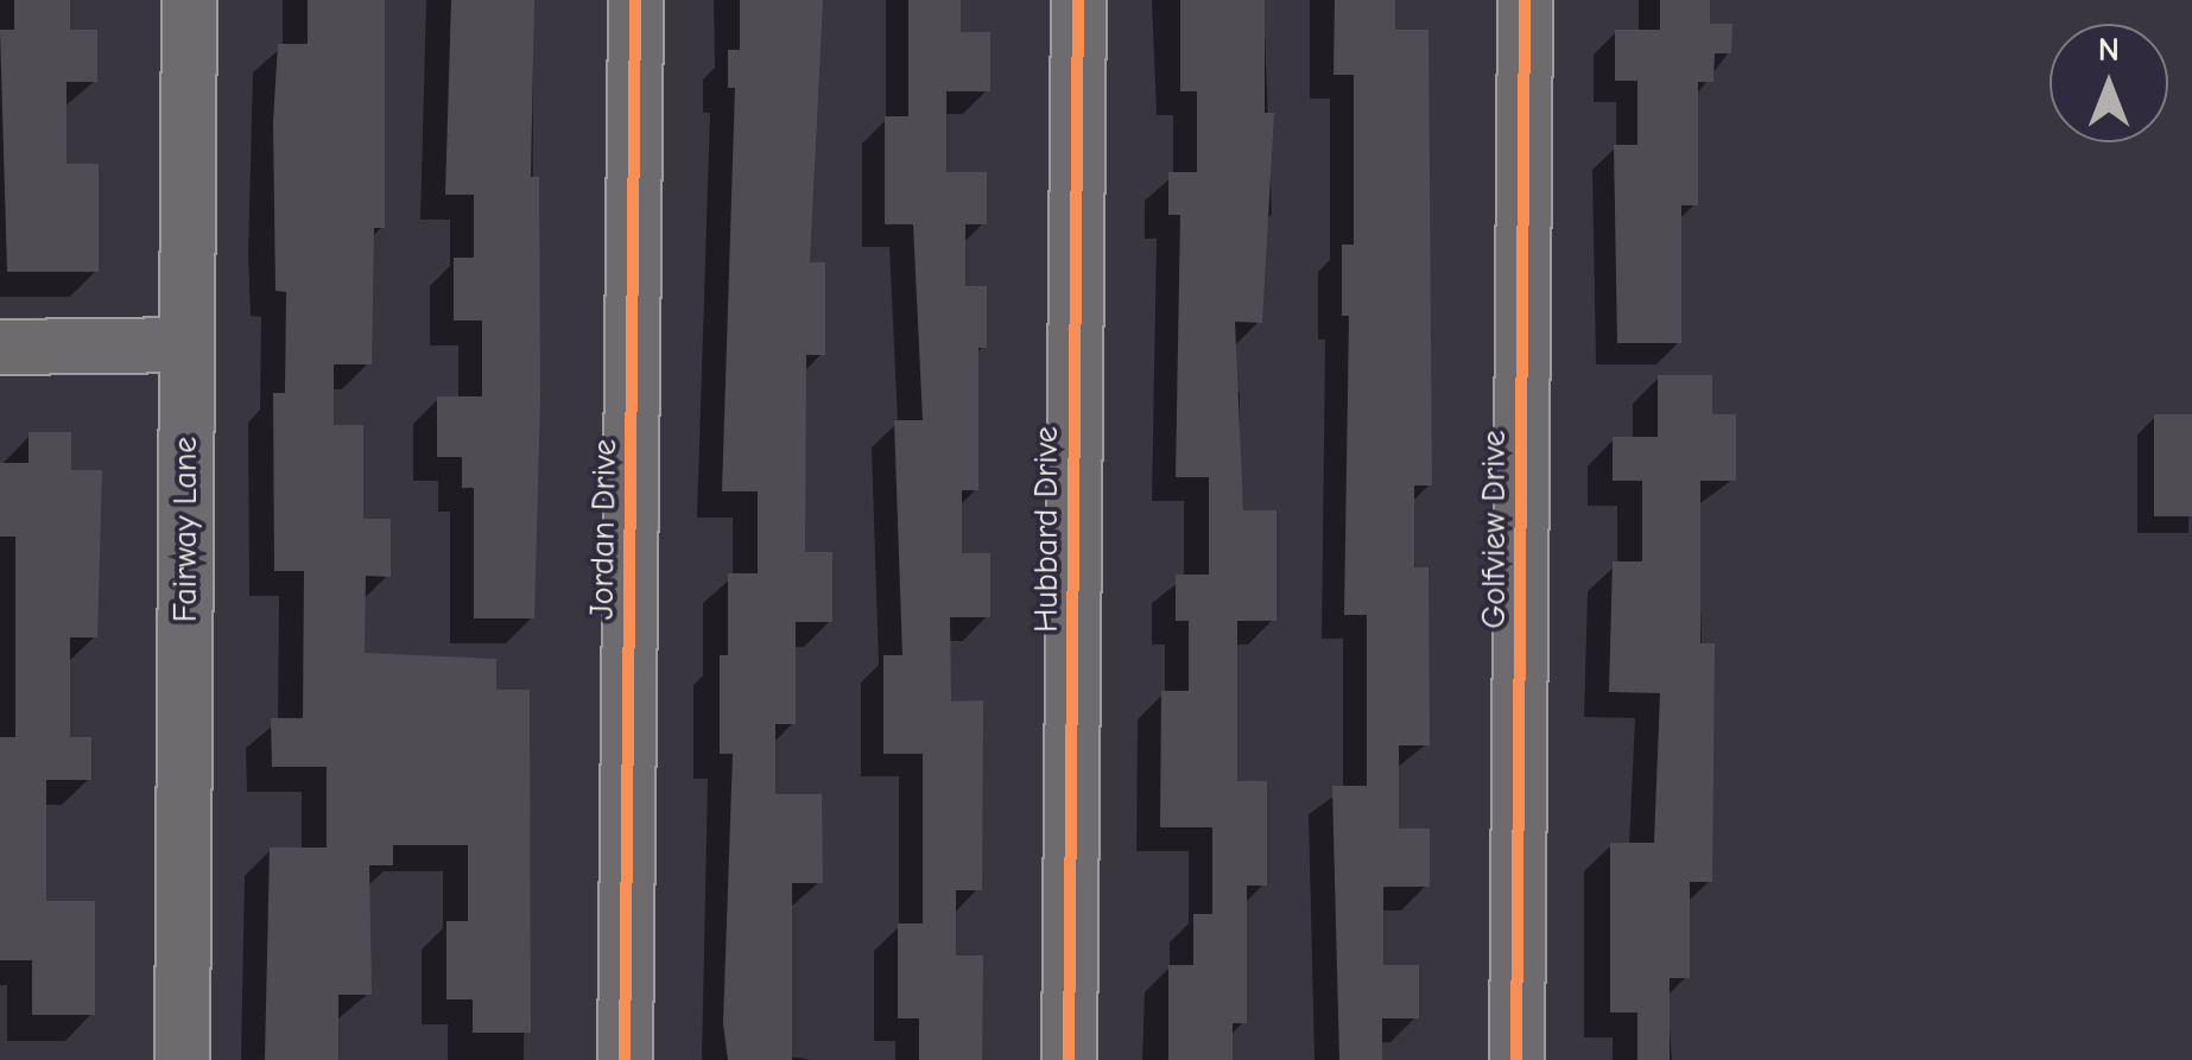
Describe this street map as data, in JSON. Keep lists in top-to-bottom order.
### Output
{
  "streets": {
    "street": [
      "Fairway Lane",
      "Jordan Drive",
      "Hubbard Drive",
      "Golfview Drive"
    ]
  },
  "north": "top"
}
